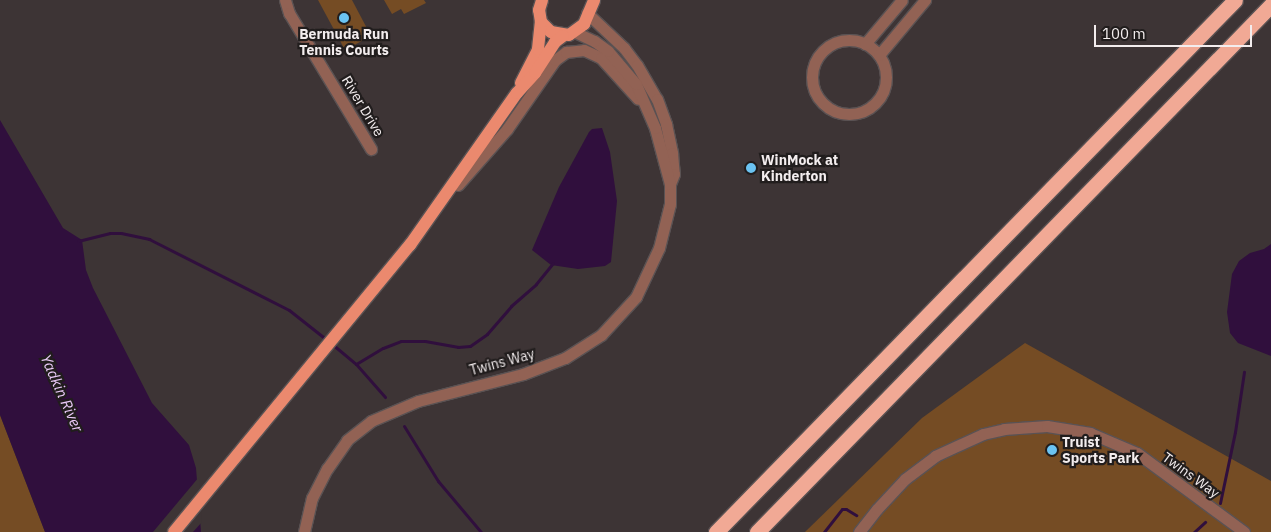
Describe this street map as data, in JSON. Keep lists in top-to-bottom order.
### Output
{
  "streets": {
    "street": ["River Drive", "Twins Way"]
  },
  "water": ["Yadkin River"],
  "places": ["Bermuda Run Tennis Courts", "WinMock at Kinderton", "Truist Sports Park"],
  "scale_bar": "100 m"
}
